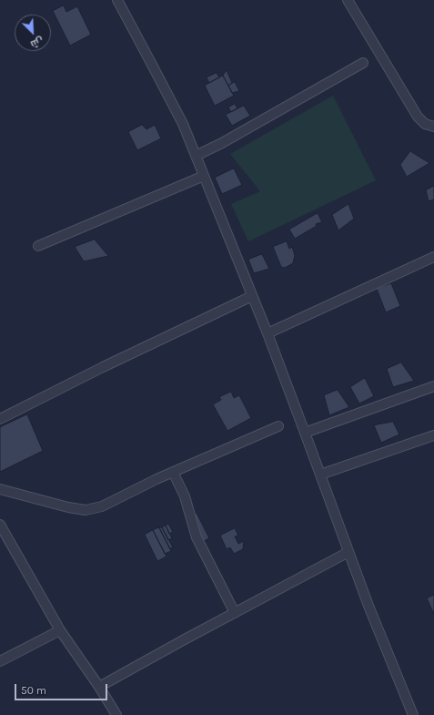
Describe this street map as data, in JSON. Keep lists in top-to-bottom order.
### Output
{
  "scale_bar": "50 m",
  "north": "bottom right"
}
